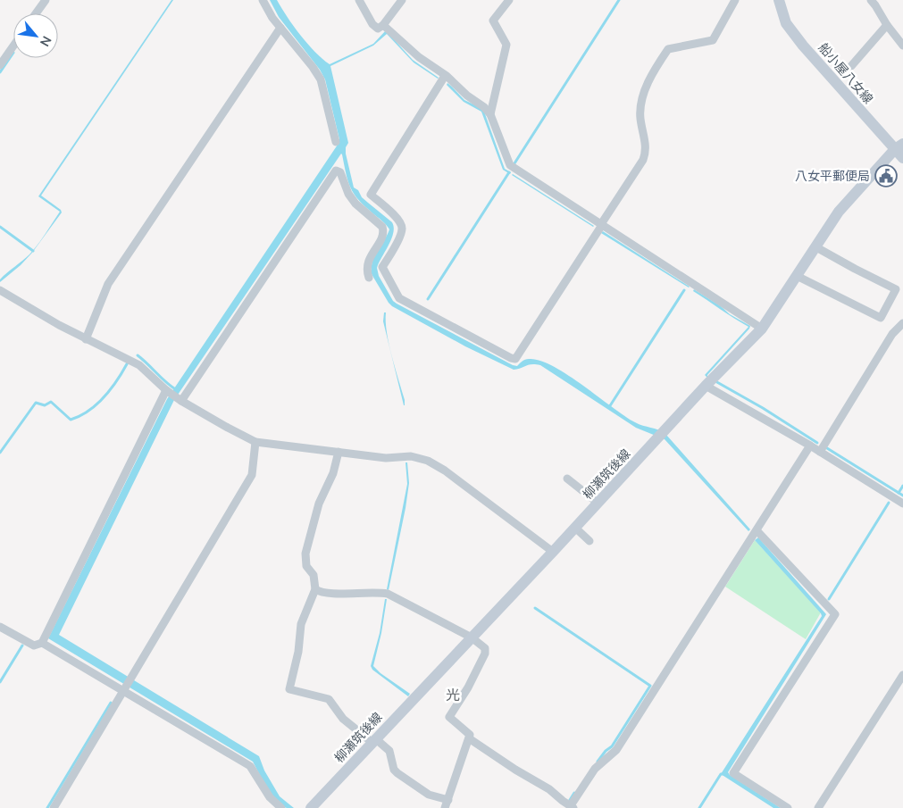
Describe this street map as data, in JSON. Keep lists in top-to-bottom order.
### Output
{
  "streets": {
    "main road": ["船小屋八女線", "柳瀬筑後線"]
  },
  "crossings": [
    ["船小屋八女線", "柳瀬筑後線"]
  ],
  "districts": ["光"],
  "places": {
    "public building": ["八女平郵便局"]
  },
  "north": "bottom right"
}
